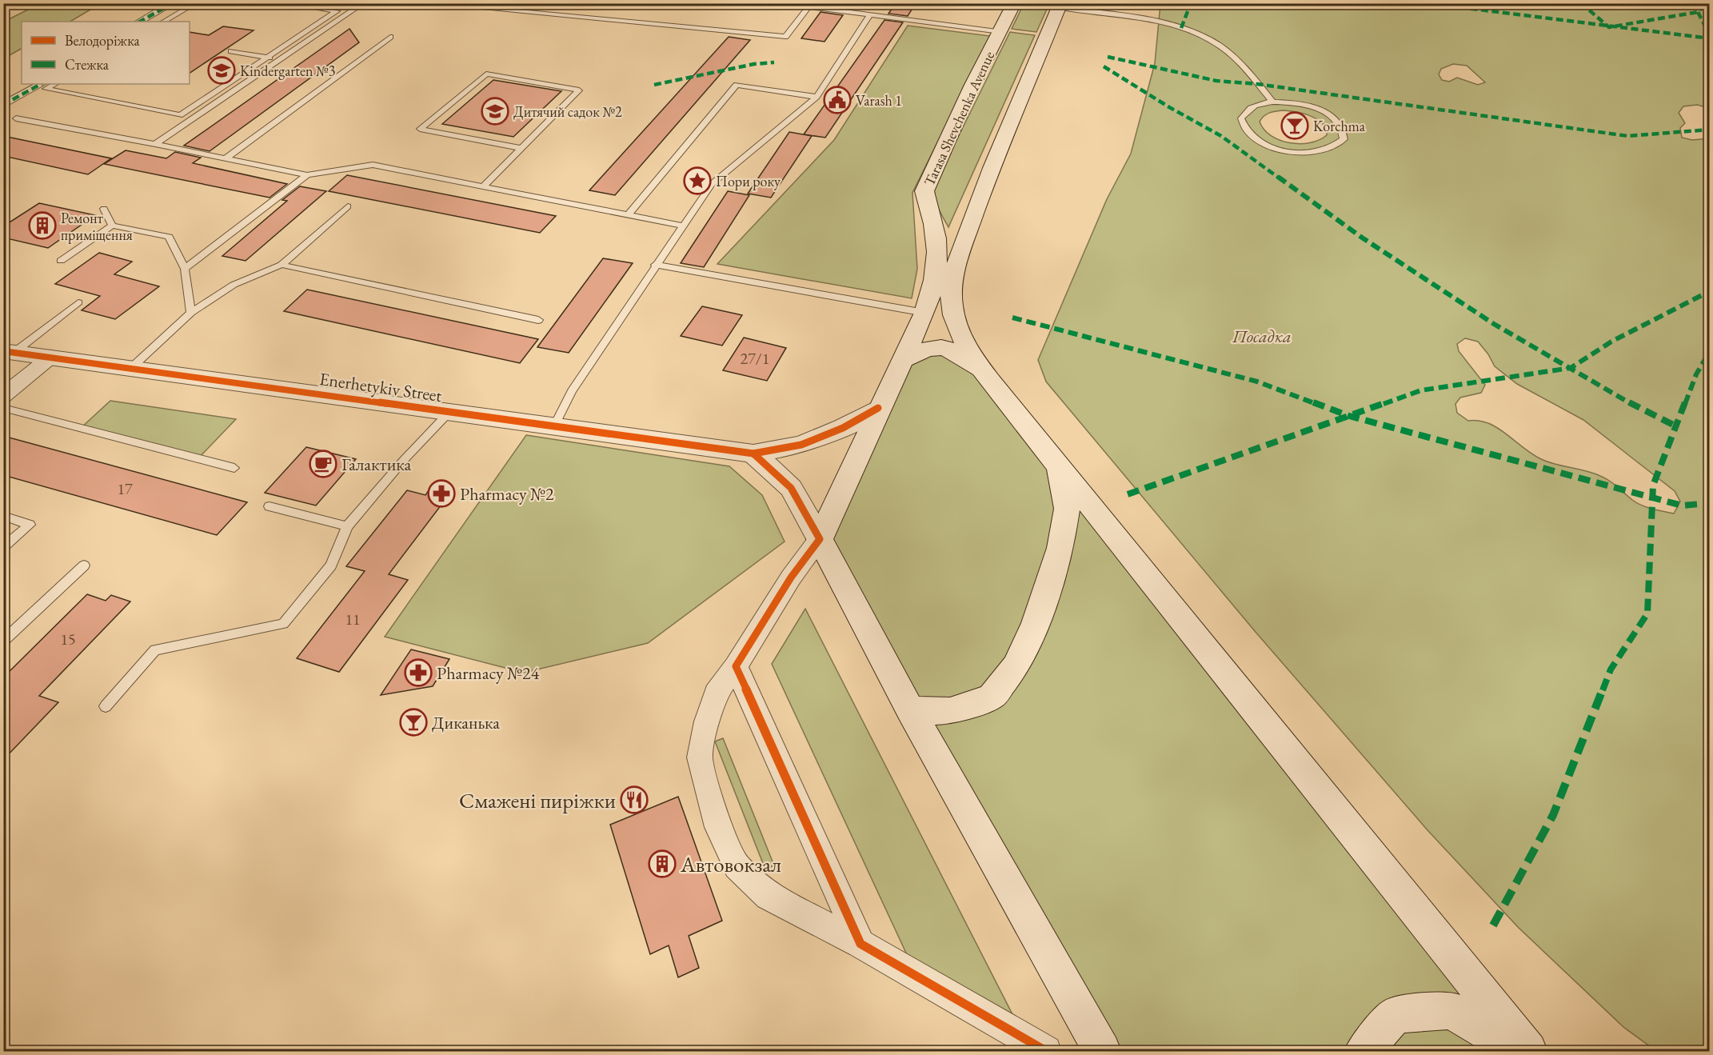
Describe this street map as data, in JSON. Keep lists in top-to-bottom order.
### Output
{
  "streets": {
    "main road": ["Tarasa Shevchenka Avenue", "Enerhetykiv Street"]
  },
  "crossings": [
    ["Tarasa Shevchenka Avenue", "Enerhetykiv Street"]
  ],
  "parks": ["Посадка"],
  "places": {
    "school or university": ["Kindergarten №3", "Дитячий садок №2"],
    "public building": ["Varash 1"],
    "bar": ["Korchma", "Диканька"],
    "place": ["Пори року"],
    "building": ["Ремонт приміщення", "Автовокзал"],
    "cafe": ["Галактика"],
    "pharmacy": ["Pharmacy №2", "Pharmacy №24"],
    "restaurant": ["Смажені пиріжки"]
  },
  "house_numbers": [
    "27/1",
    "17",
    "11",
    "15"
  ],
  "legend": ["Велодоріжка", "Стежка"]
}
